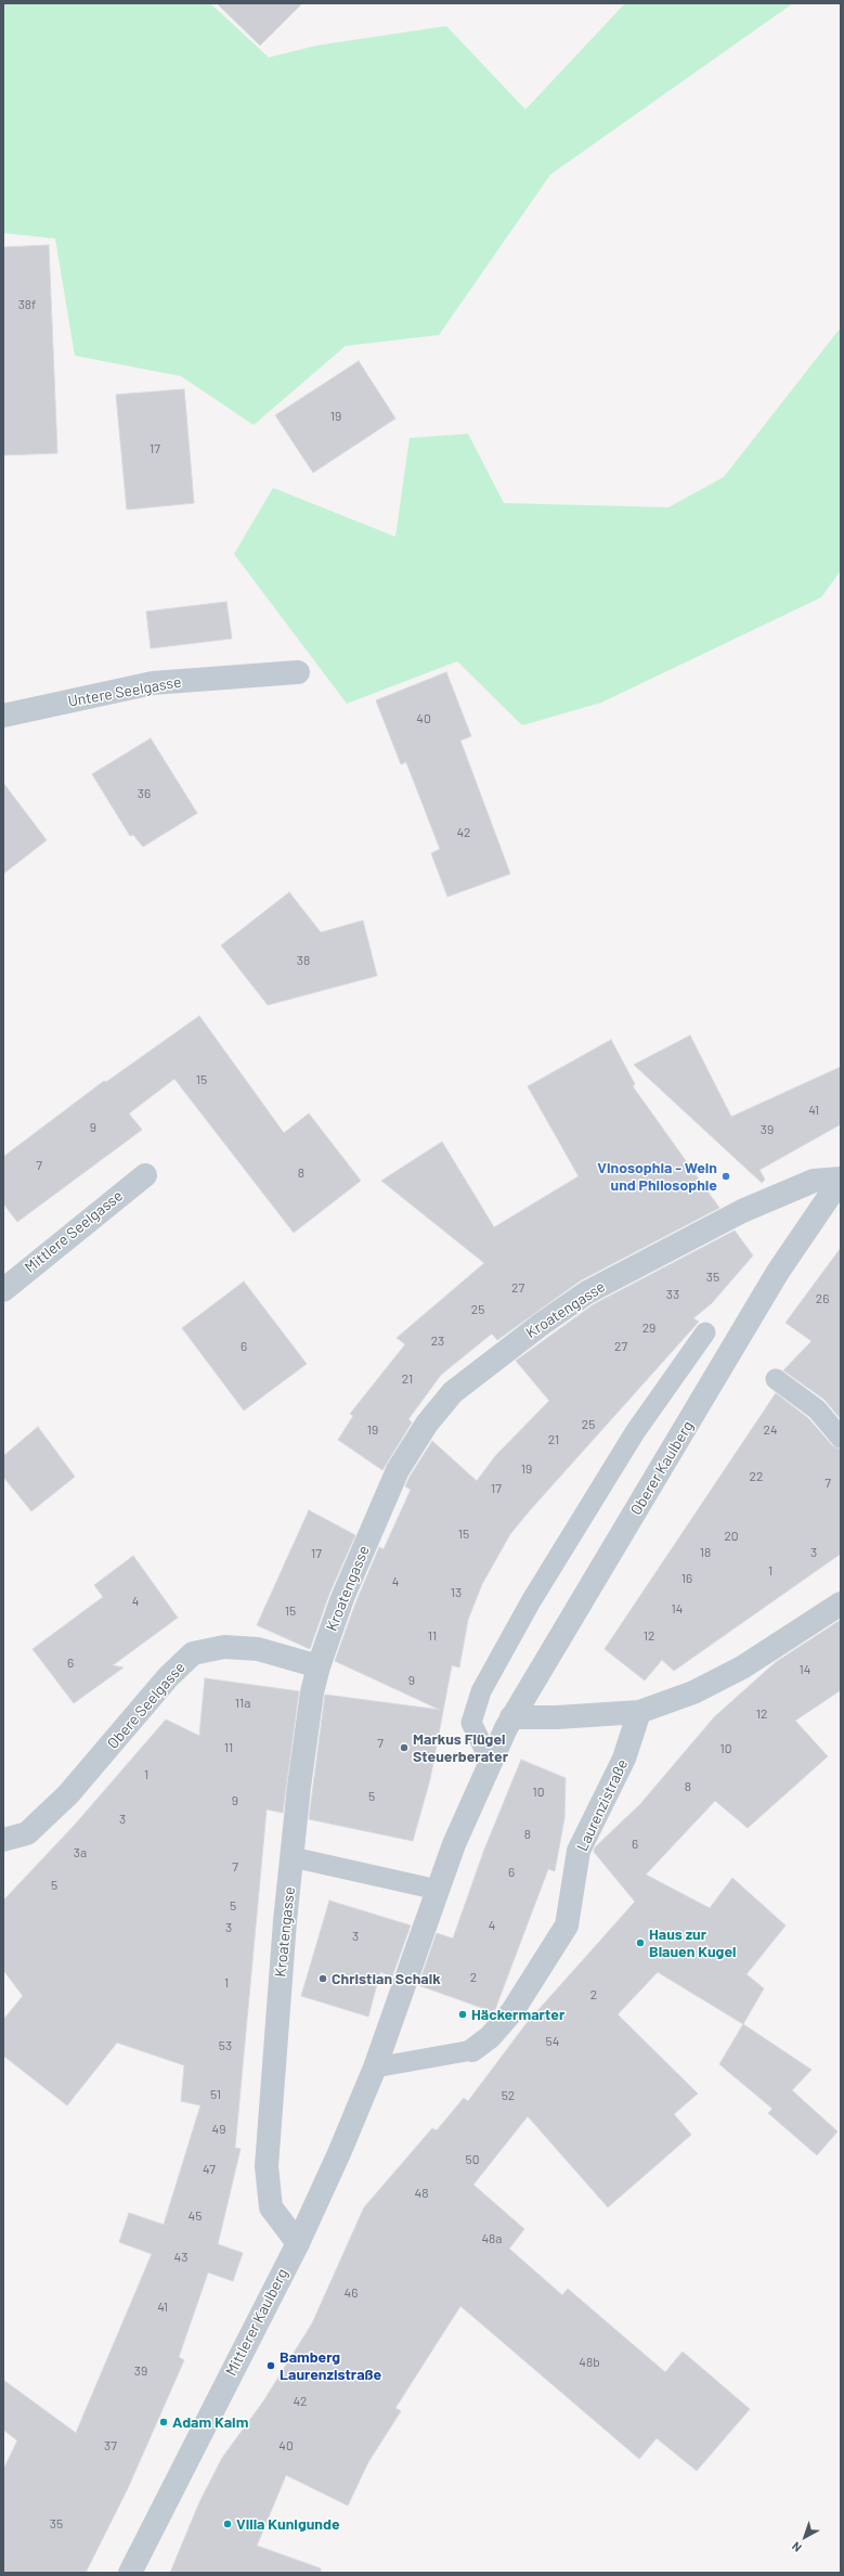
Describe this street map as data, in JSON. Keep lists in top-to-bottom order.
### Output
{
  "streets": {
    "street": [
      "Untere Seelgasse",
      "Mittlere Seelgasse",
      "Kroatengasse",
      "Oberer Kaulberg",
      "Obere Seelgasse",
      "Laurenzistraße",
      "Mittlerer Kaulberg"
    ]
  },
  "crossings": [
    ["Kroatengasse", "Oberer Kaulberg"],
    ["Kroatengasse", "Obere Seelgasse"],
    ["Kroatengasse", "Mittlerer Kaulberg"],
    ["Oberer Kaulberg", "Mittlerer Kaulberg"]
  ],
  "places": [
    "Vinosophia - Wein und Philosophie",
    "Markus Flügel Steuerberater",
    "Haus zur Blauen Kugel",
    "Christian Schalk",
    "Häckermarter",
    "Bamberg Laurenzistraße",
    "Adam Kaim",
    "Villa Kunigunde"
  ],
  "house_numbers": [
    "38f",
    "19",
    "17",
    "40",
    "36",
    "42",
    "38",
    "15",
    "41",
    "9",
    "39",
    "7",
    "8",
    "35",
    "27",
    "33",
    "26",
    "25",
    "29",
    "23",
    "6",
    "27",
    "21",
    "25",
    "19",
    "24",
    "21",
    "19",
    "22",
    "7",
    "17",
    "15",
    "20",
    "18",
    "3",
    "17",
    "1",
    "16",
    "4",
    "13",
    "4",
    "14",
    "15",
    "11",
    "12",
    "6",
    "14",
    "9",
    "11a",
    "12",
    "7",
    "11",
    "10",
    "1",
    "8",
    "10",
    "5",
    "9",
    "3",
    "8",
    "6",
    "3a",
    "7",
    "6",
    "5",
    "5",
    "4",
    "3",
    "3",
    "2",
    "1",
    "2",
    "54",
    "53",
    "51",
    "52",
    "49",
    "50",
    "47",
    "48",
    "45",
    "48a",
    "43",
    "46",
    "41",
    "48b",
    "39",
    "42",
    "37",
    "40",
    "35"
  ],
  "north": "bottom left"
}
